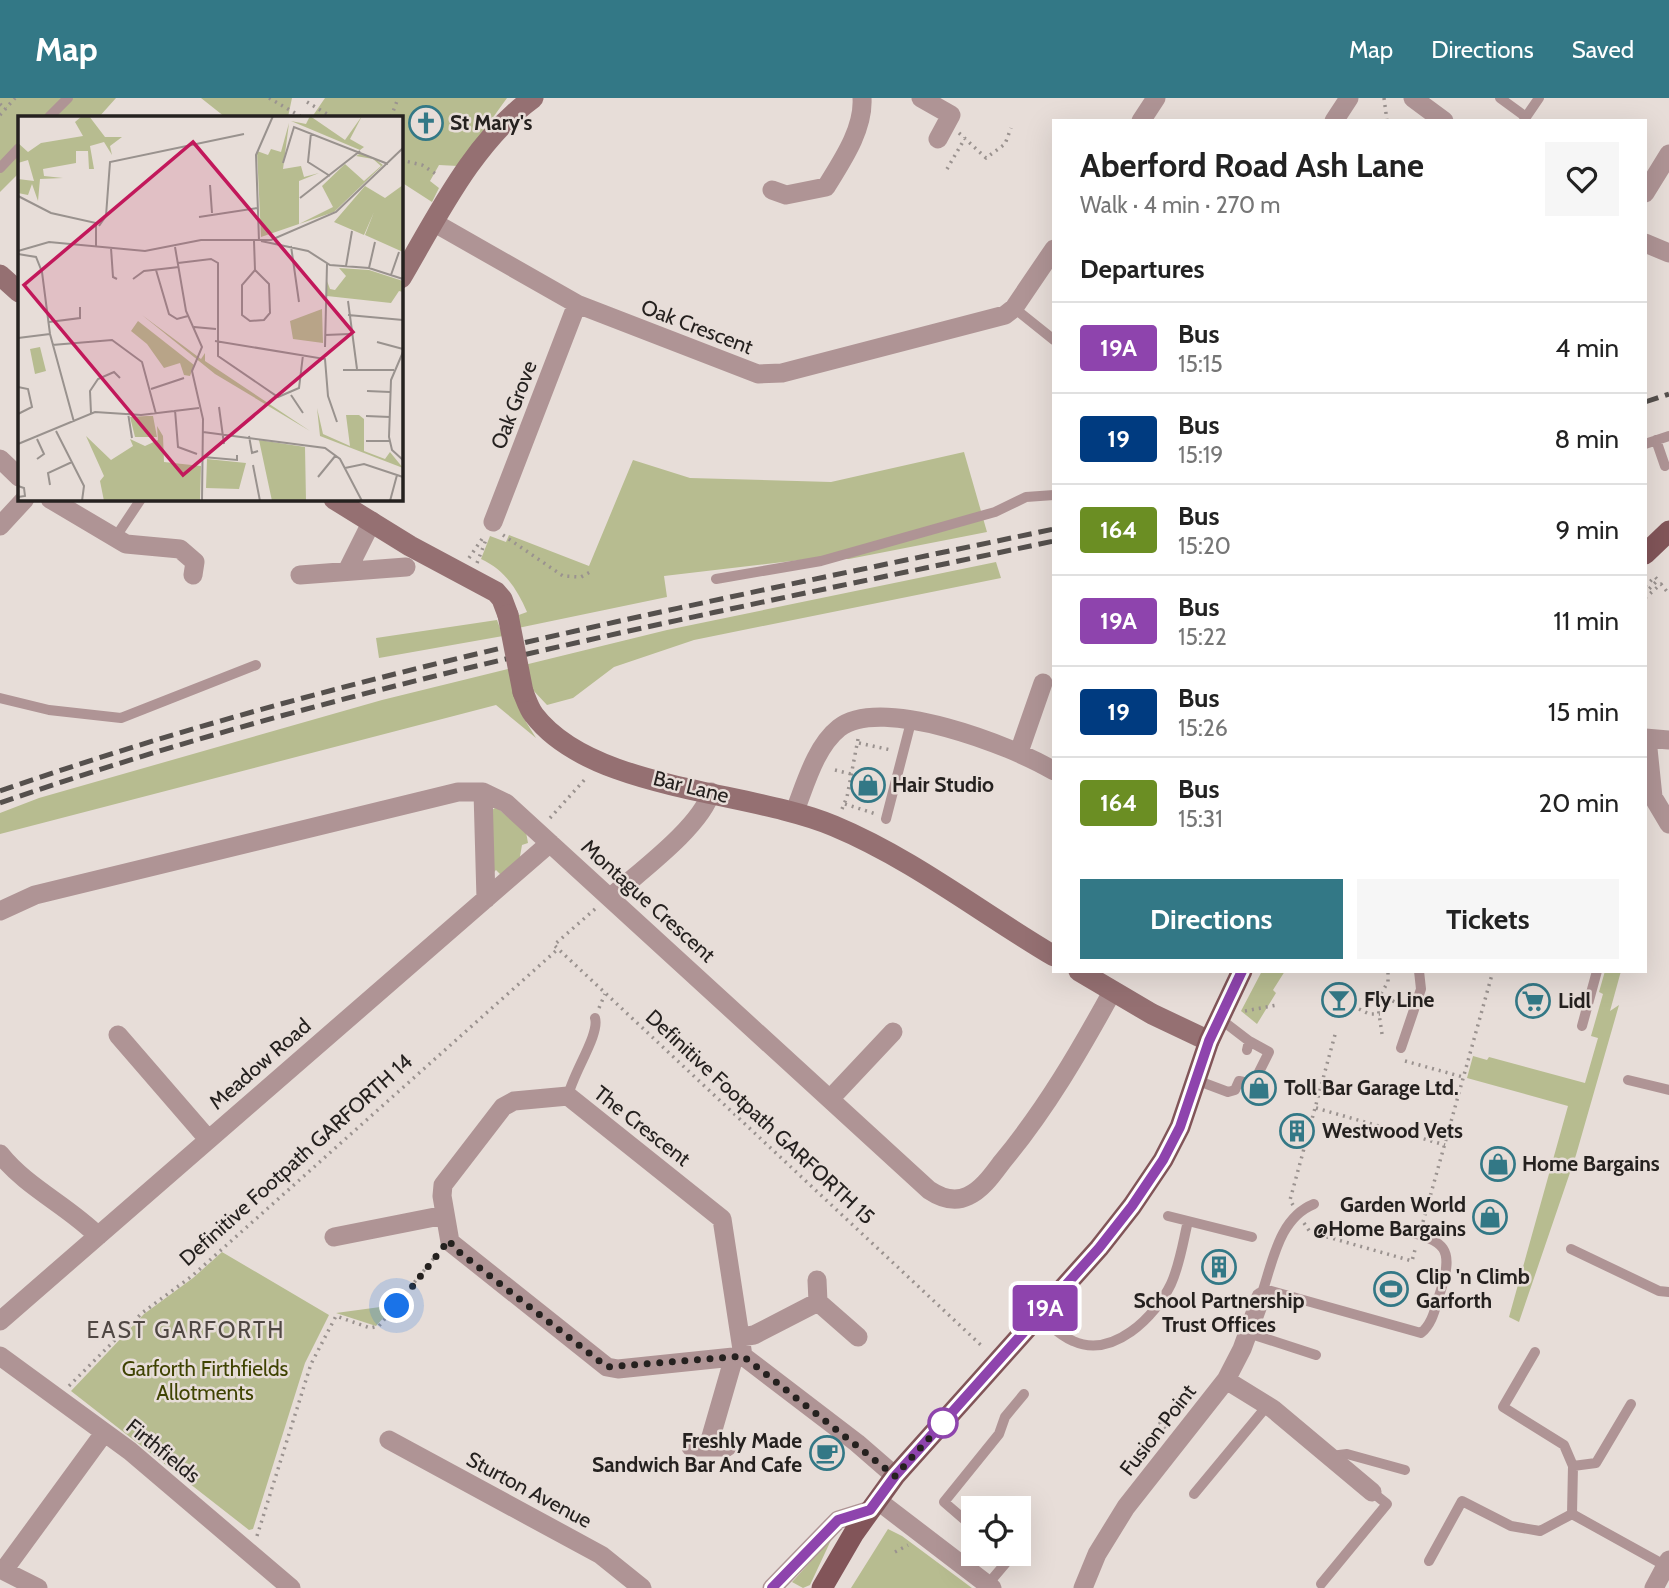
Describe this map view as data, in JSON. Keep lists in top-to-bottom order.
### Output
{
  "streets": {
    "street": [
      "Oak Crescent",
      "Oak Grove",
      "Bar Lane",
      "Montague Crescent",
      "Meadow Road",
      "The Crescent",
      "Fusion Point",
      "Firthfields",
      "Sturton Avenue"
    ],
    "path": ["Definitive Footpath GARFORTH 15", "Definitive Footpath GARFORTH 14"]
  },
  "crossings": [
    ["Oak Crescent", "Oak Grove"],
    ["Montague Crescent", "Meadow Road"],
    ["Definitive Footpath GARFORTH 15", "Definitive Footpath GARFORTH 14"],
    ["Definitive Footpath GARFORTH 14", "Firthfields"]
  ],
  "districts": ["EAST GARFORTH"],
  "parks": ["Garforth Firthfields Allotments"],
  "places": {
    "church": ["St Mary's"],
    "shop": [
      "Hair Studio",
      "Toll Bar Garage Ltd.",
      "Home Bargains",
      "Garden World @Home Bargains"
    ],
    "bar": ["Fly Line"],
    "supermarket": ["Lidl"],
    "building": ["Westwood Vets", "School Partnership Trust Offices"],
    "sports": ["Clip 'n Climb Garforth"],
    "cafe": ["Freshly Made Sandwich Bar And Cafe"]
  },
  "lines": ["bus line 19A"],
  "page": {
    "header": "Map",
    "nav": ["Map", "Directions", "Saved"],
    "on_map": "19A",
    "heading": [
      ["Aberford Road Ash Lane", "Walk · 4 min · 270 m"],
      "Departures"
    ],
    "list": [
      {
        "mark": "19A",
        "name": "Bus",
        "note": "15:15",
        "value": "4 min"
      },
      {
        "mark": "19",
        "name": "Bus",
        "note": "15:19",
        "value": "8 min"
      },
      {
        "mark": "164",
        "name": "Bus",
        "note": "15:20",
        "value": "9 min"
      },
      {
        "mark": "19A",
        "name": "Bus",
        "note": "15:22",
        "value": "11 min"
      },
      {
        "mark": "19",
        "name": "Bus",
        "note": "15:26",
        "value": "15 min"
      },
      {
        "mark": "164",
        "name": "Bus",
        "note": "15:31",
        "value": "20 min"
      }
    ],
    "buttons": ["Directions", "Tickets"]
  }
}
